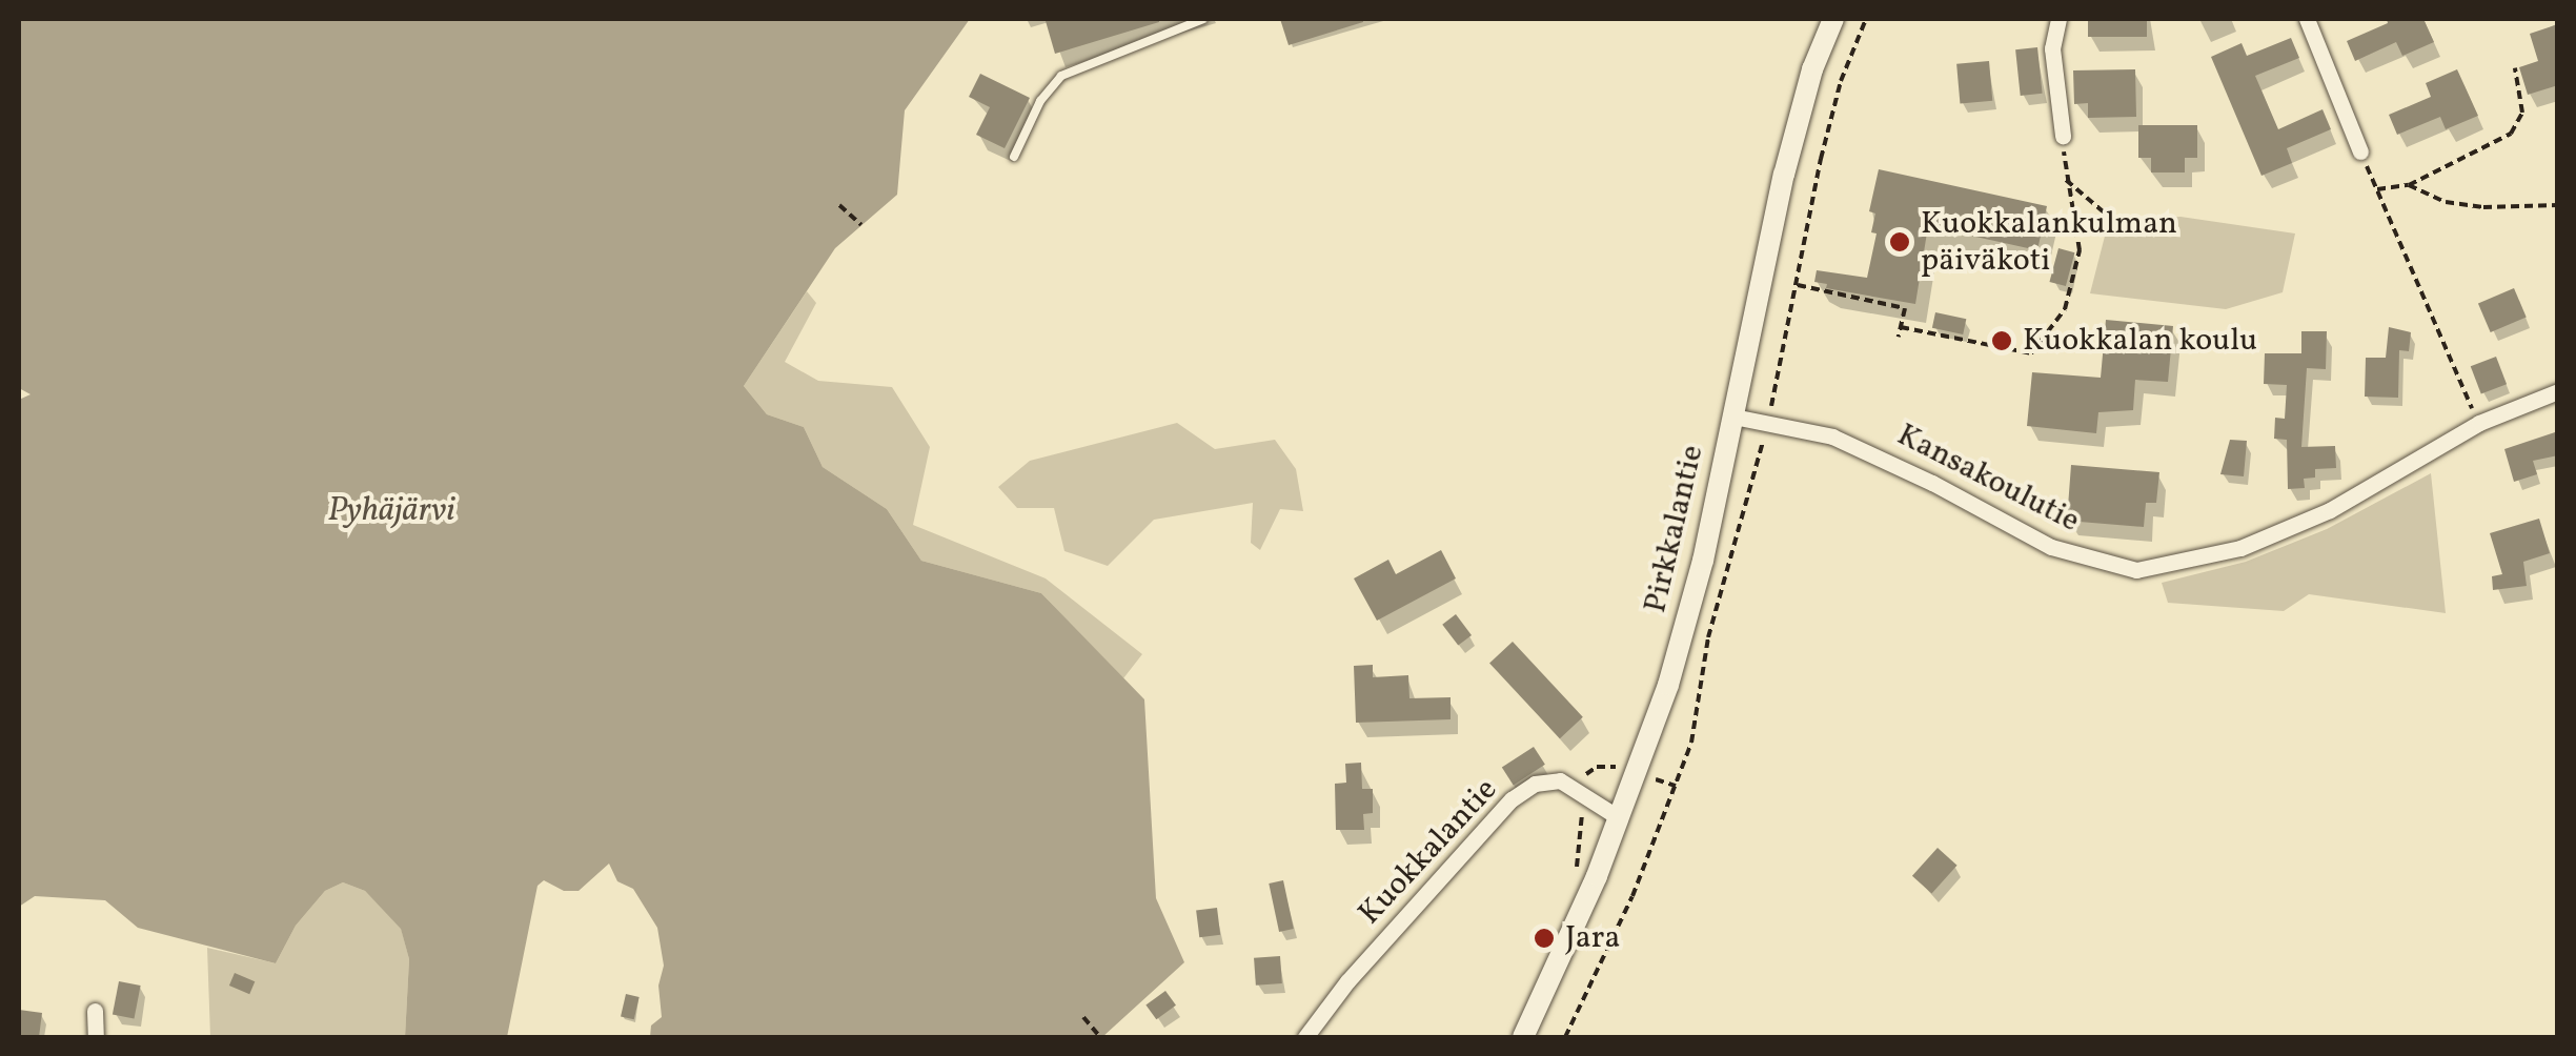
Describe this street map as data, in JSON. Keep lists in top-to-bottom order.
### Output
{
  "streets": {
    "street": ["Kansakoulutie", "Pirkkalantie", "Kuokkalantie"]
  },
  "crossings": [
    ["Kansakoulutie", "Pirkkalantie"],
    ["Pirkkalantie", "Kuokkalantie"]
  ],
  "water": ["Pyhäjärvi"],
  "places": ["Kuokkalankulman päiväkoti", "Kuokkalan koulu", "Jara"]
}
